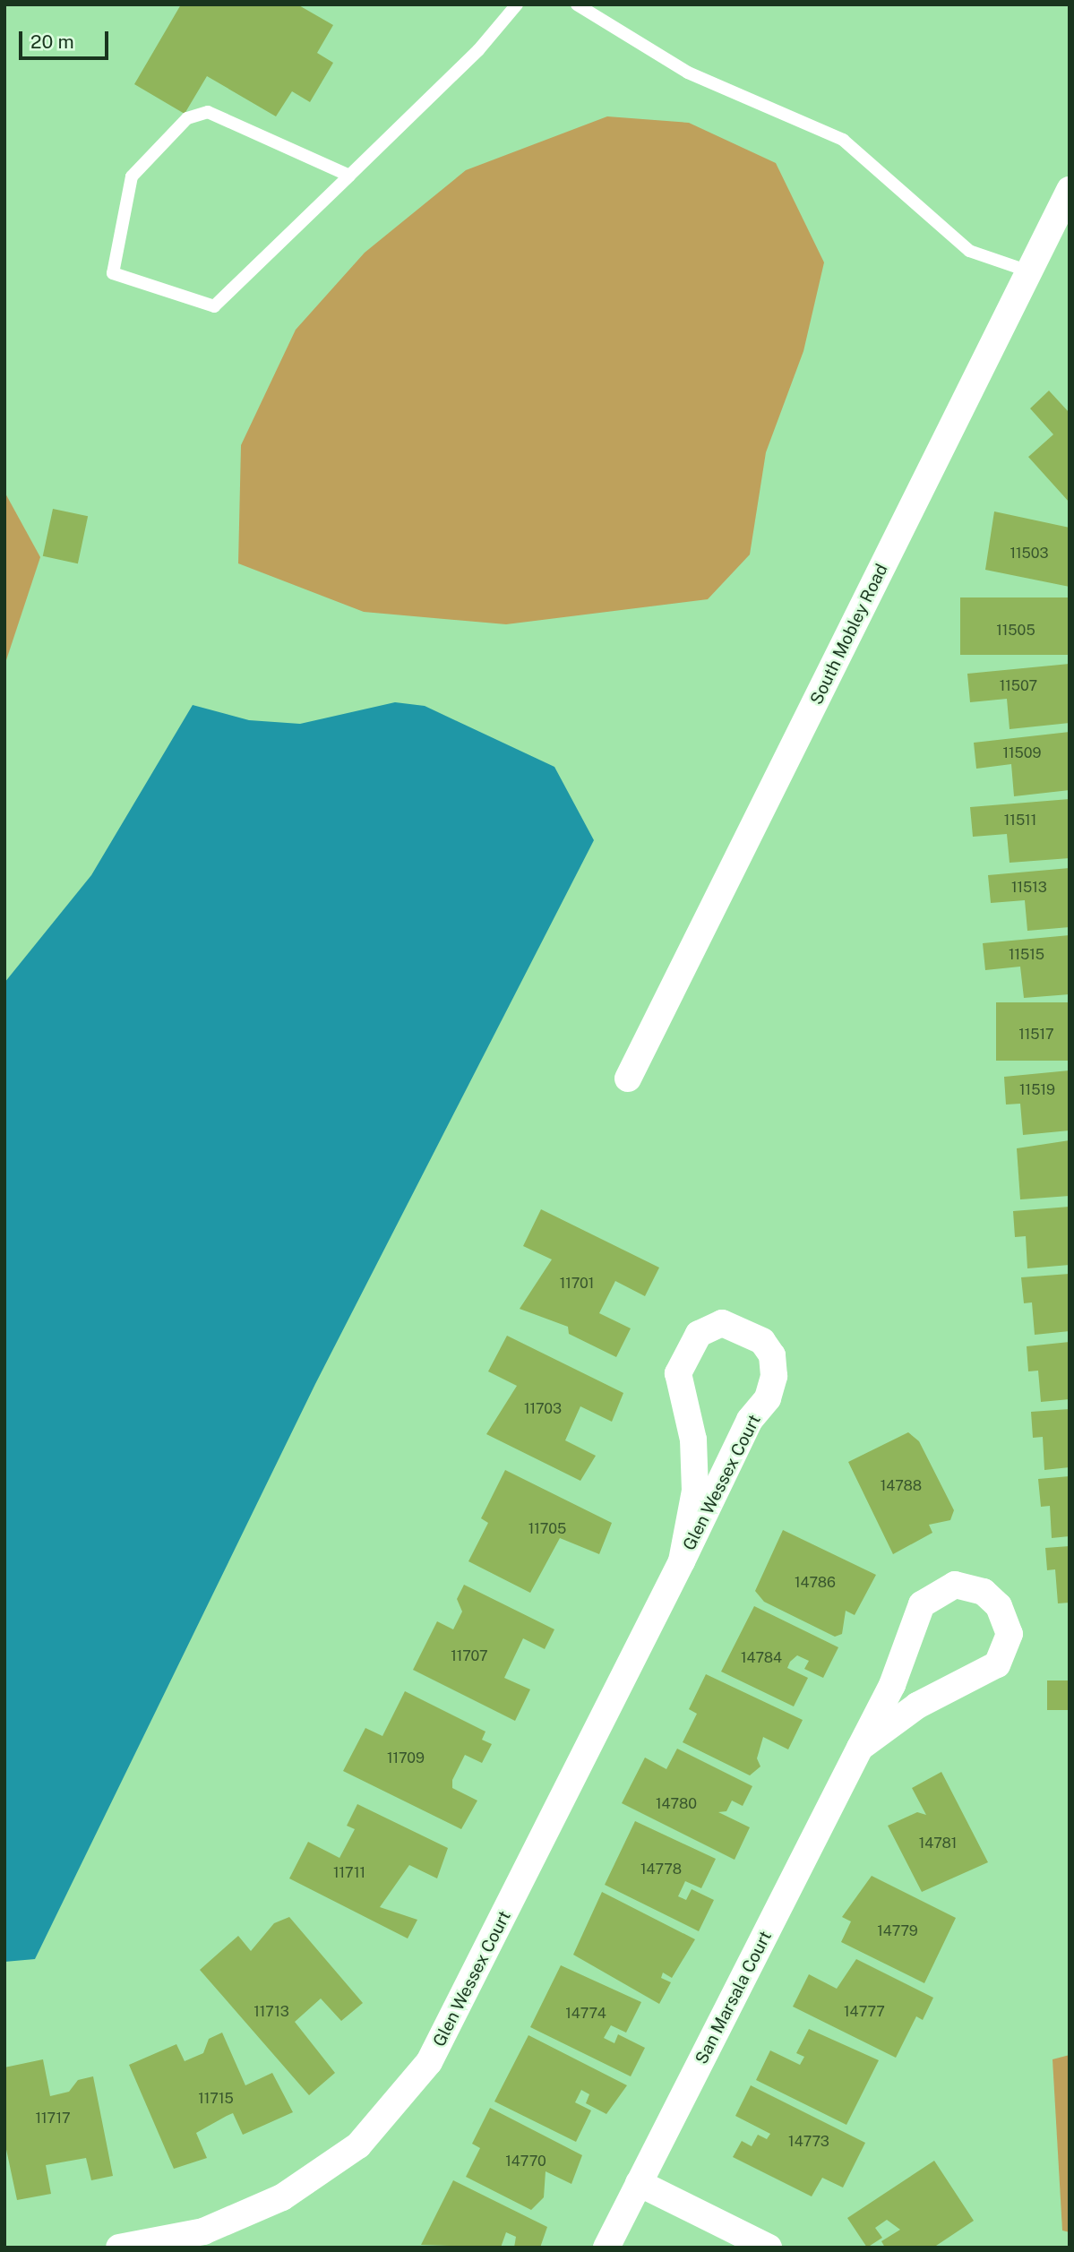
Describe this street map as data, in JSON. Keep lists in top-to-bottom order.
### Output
{
  "streets": {
    "street": ["South Mobley Road", "Glen Wessex Court", "San Marsala Court"]
  },
  "house_numbers": [
    "11503",
    "11505",
    "11507",
    "11509",
    "11511",
    "11513",
    "11515",
    "11517",
    "11519",
    "11701",
    "11703",
    "14788",
    "11705",
    "14786",
    "11707",
    "14784",
    "11709",
    "14780",
    "14781",
    "14778",
    "11711",
    "14779",
    "11713",
    "14777",
    "14774",
    "11715",
    "11717",
    "14773",
    "14770"
  ],
  "scale_bar": "20 m"
}
